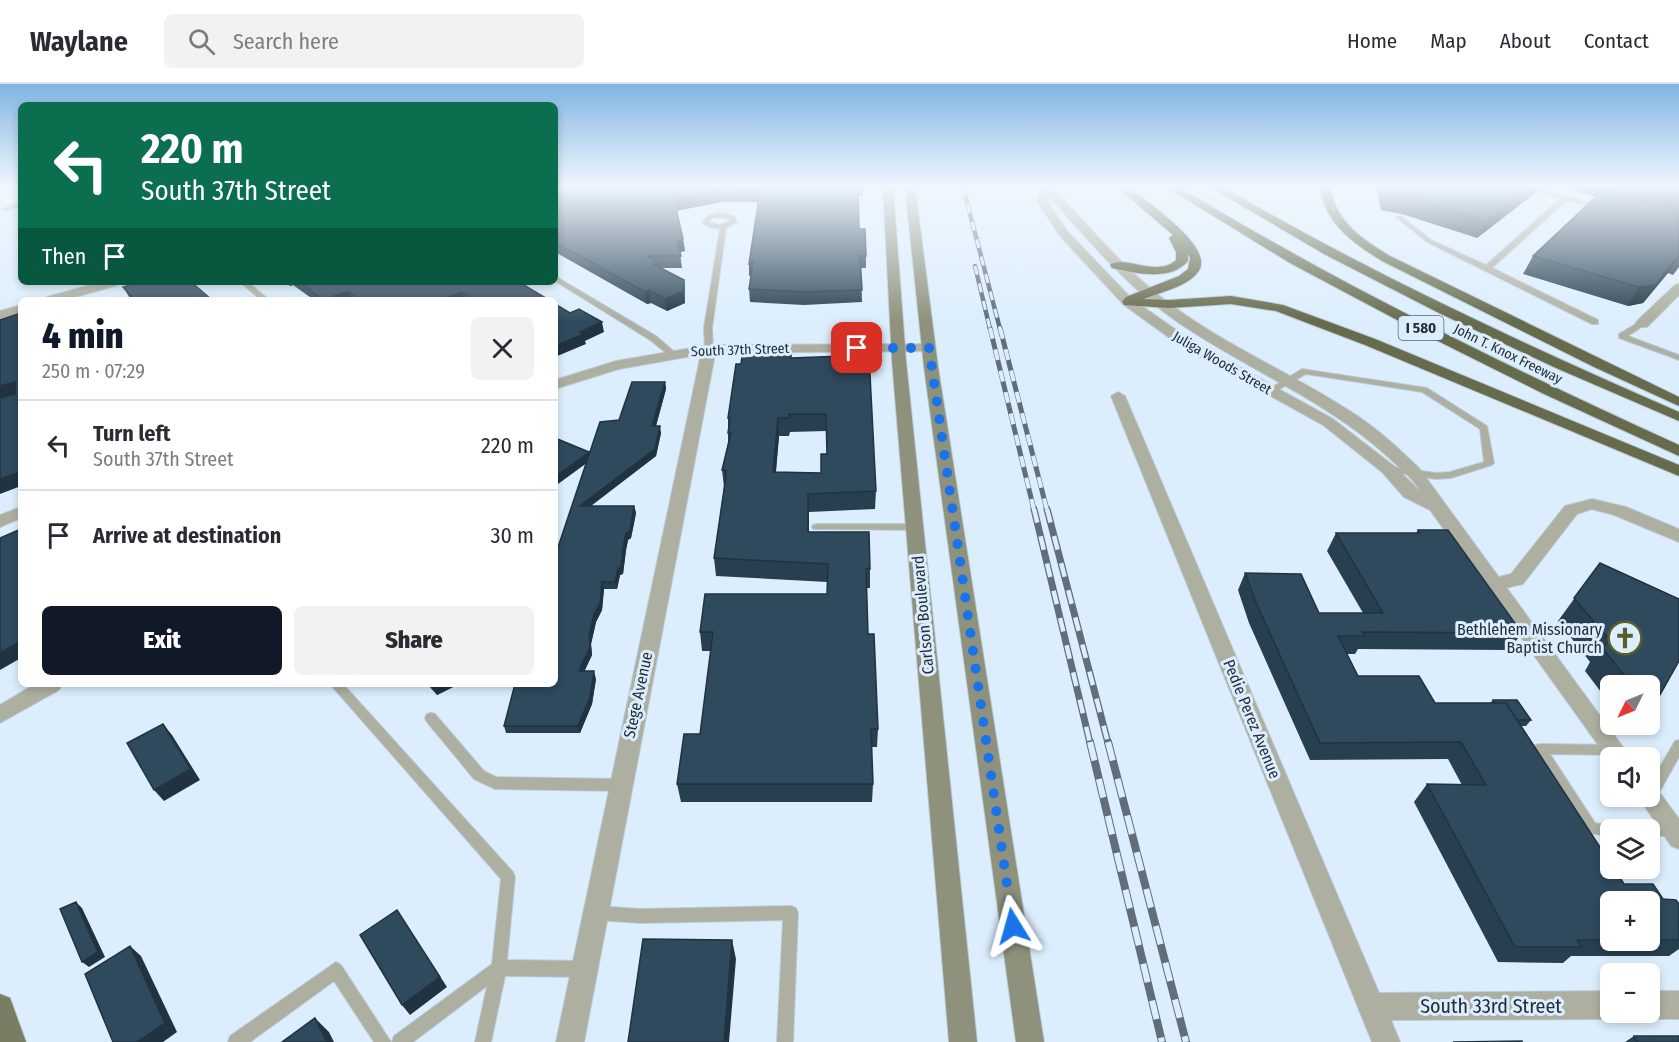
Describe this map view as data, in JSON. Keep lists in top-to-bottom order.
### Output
{
  "streets": {
    "highway": ["I 580", "John T. Knox Freeway"],
    "main road": ["Carlson Boulevard"],
    "street": [
      "South 37th Street",
      "Juliga Woods Street",
      "Stege Avenue",
      "Pedie Perez Avenue",
      "South 33rd Street"
    ]
  },
  "crossings": [
    ["South 37th Street", "Carlson Boulevard"],
    ["South 37th Street", "Stege Avenue"],
    ["Pedie Perez Avenue", "South 33rd Street"]
  ],
  "places": {
    "church": ["Bethlehem Missionary Baptist Church"]
  },
  "north": "bottom left",
  "page": {
    "header": "Waylane",
    "search": "Search here",
    "nav": [
      "Home",
      "Map",
      "About",
      "Contact"
    ],
    "turn": ["220 m", "South 37th Street"],
    "then": "Then",
    "heading": ["4 min", "250 m · 07:29"],
    "list": [
      {
        "name": "Turn left",
        "note": "South 37th Street",
        "value": "220 m"
      },
      {
        "name": "Arrive at destination",
        "value": "30 m"
      }
    ],
    "buttons": ["Exit", "Share"],
    "map_buttons": ["+", "−"]
  }
}
